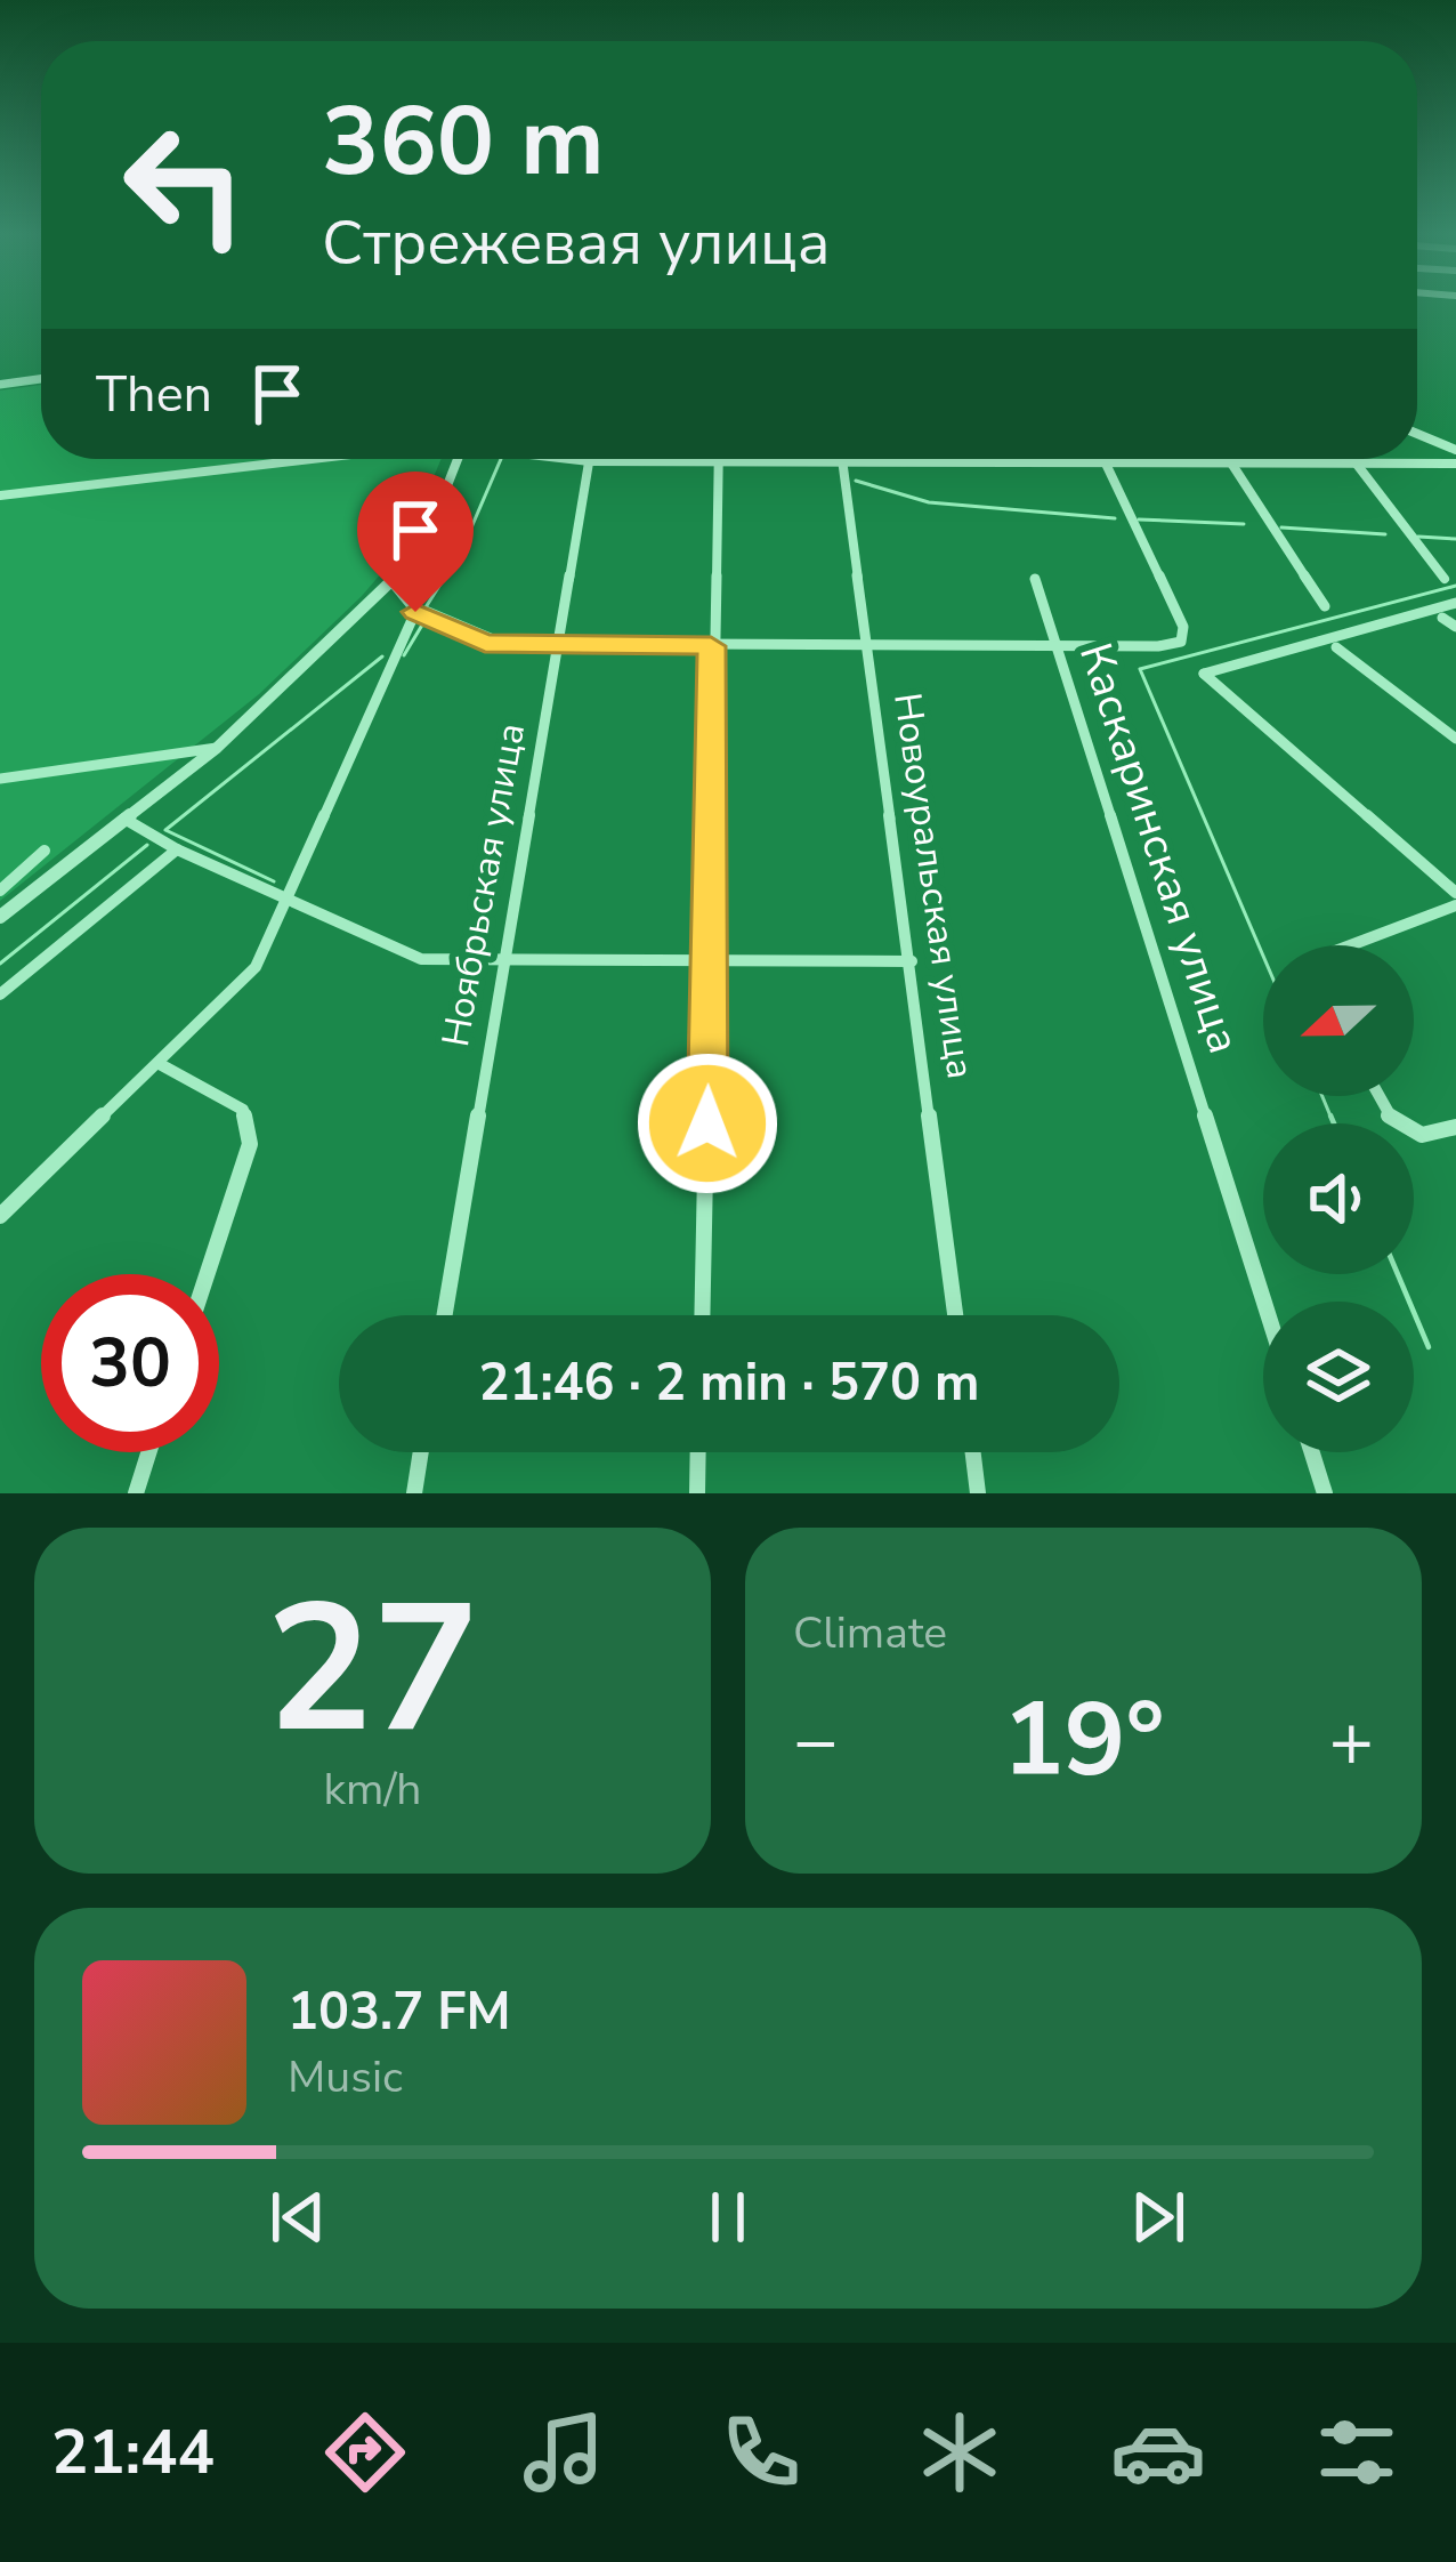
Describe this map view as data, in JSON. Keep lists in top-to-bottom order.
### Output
{
  "streets": {
    "street": ["Каскаринская улица", "Ноябрьская улица", "Новоуральская улица"]
  },
  "north": "left",
  "page": {
    "turn": ["360 m", "Стрежевая улица"],
    "then": "Then",
    "limit": "30",
    "trip": "21:46 · 2 min · 570 m",
    "tile": [
      ["27", "km/h"],
      "Climate"
    ],
    "heat": ["−", "19°", "+"],
    "song": ["103.7 FM", "Music"],
    "tabs": "21:44"
  }
}
